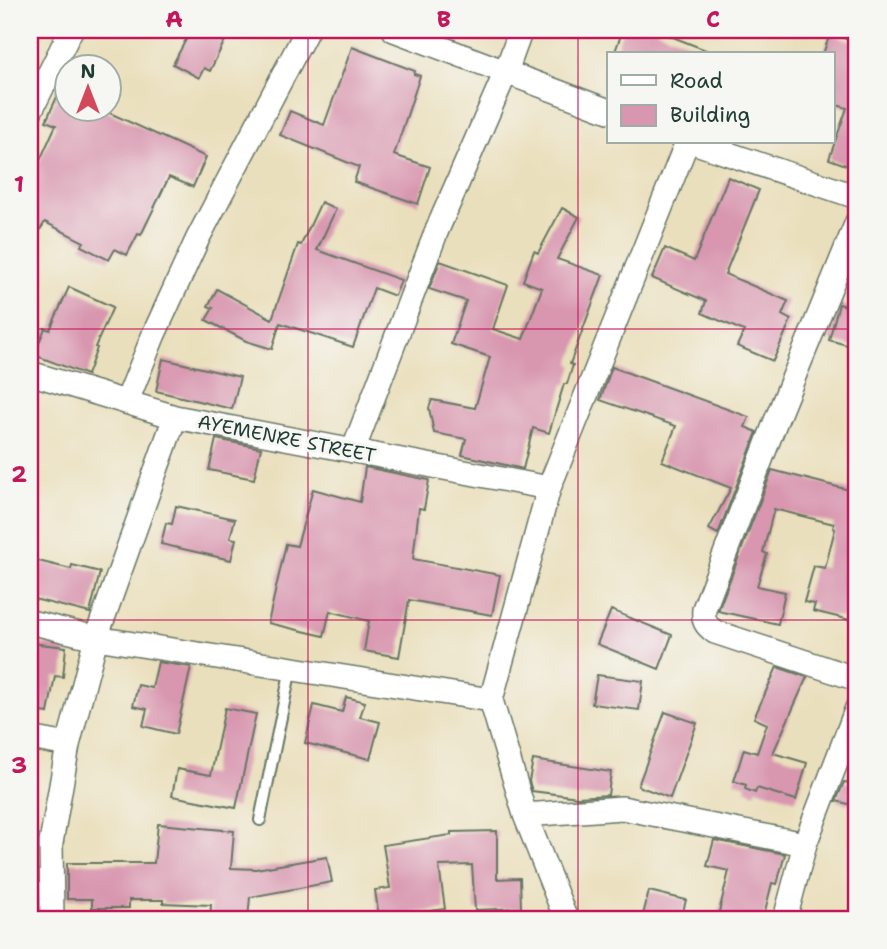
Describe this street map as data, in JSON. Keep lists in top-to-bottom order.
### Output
{
  "streets": {
    "street": ["AYEMENRE STREET"]
  },
  "legend": ["Road", "Building"],
  "north": "top",
  "grid": {
    "columns": ["A", "B", "C"],
    "rows": ["1", "2", "3"]
  }
}
